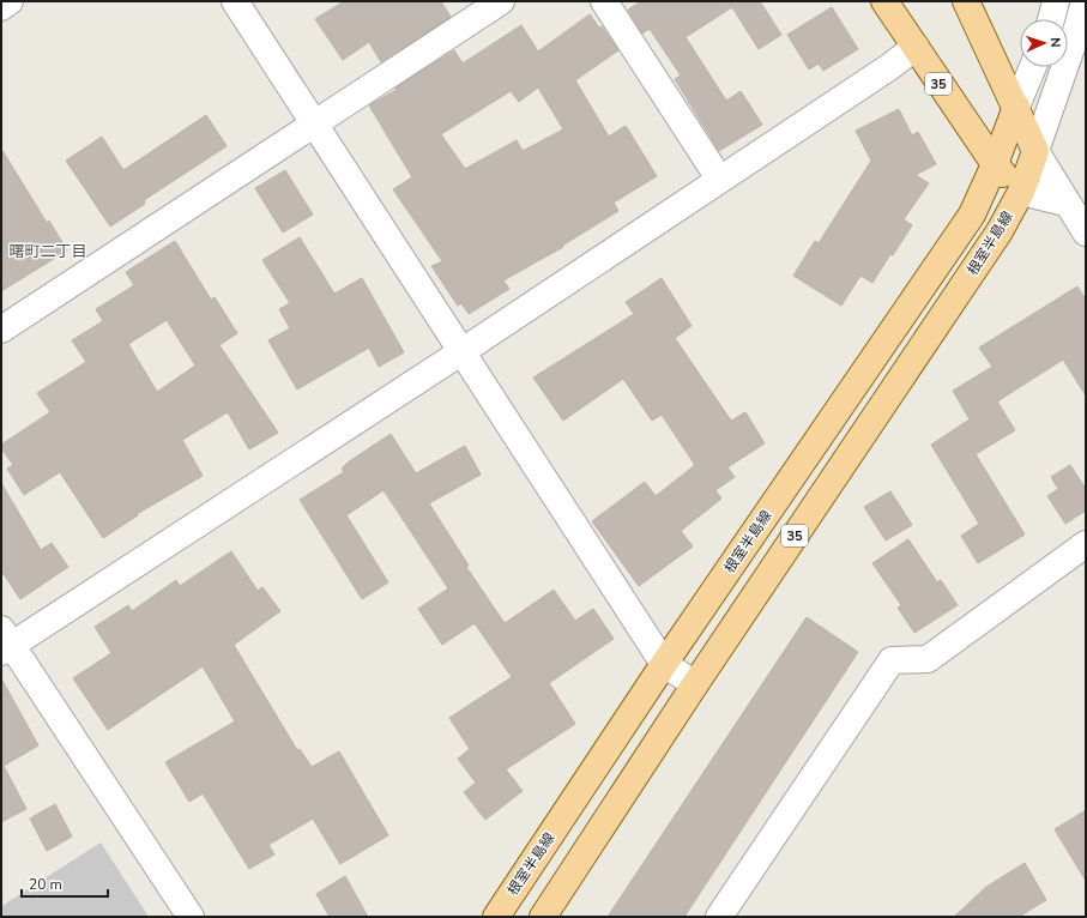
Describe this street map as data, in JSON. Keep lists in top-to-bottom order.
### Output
{
  "streets": {
    "main road": ["35", "根室半島線"]
  },
  "crossings": [
    ["35", "根室半島線"]
  ],
  "districts": ["曙町二丁目"],
  "scale_bar": "20 m",
  "north": "right"
}
